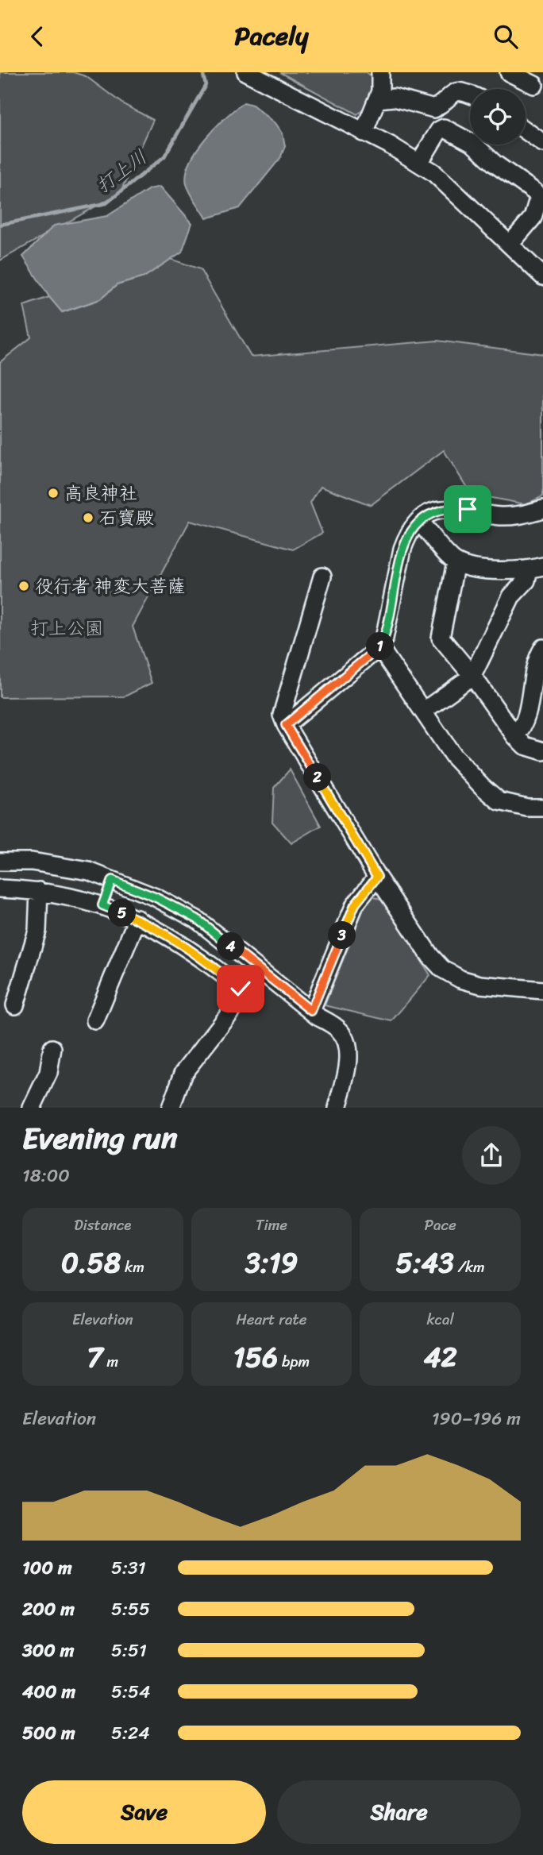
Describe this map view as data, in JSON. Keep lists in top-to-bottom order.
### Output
{
  "water": ["打上川"],
  "parks": ["打上公園"],
  "places": ["高良神社", "石寶殿", "役行者 神変大菩薩"],
  "page": {
    "header": "Pacely",
    "pins": [
      "1",
      "2",
      "5",
      "3",
      "4"
    ],
    "heading": ["Evening run", "18:00"],
    "stats": [
      ["Distance", "0.58 km"],
      ["Time", "3:19"],
      ["Pace", "5:43 /km"],
      ["Elevation", "7 m"],
      ["Heart rate", "156 bpm"],
      ["kcal", "42"]
    ],
    "chart": ["Elevation", "190–196 m"],
    "list": [
      {
        "name": "100 m",
        "note": "5:31"
      },
      {
        "name": "200 m",
        "note": "5:55"
      },
      {
        "name": "300 m",
        "note": "5:51"
      },
      {
        "name": "400 m",
        "note": "5:54"
      },
      {
        "name": "500 m",
        "note": "5:24"
      }
    ],
    "buttons": ["Save", "Share"]
  }
}
